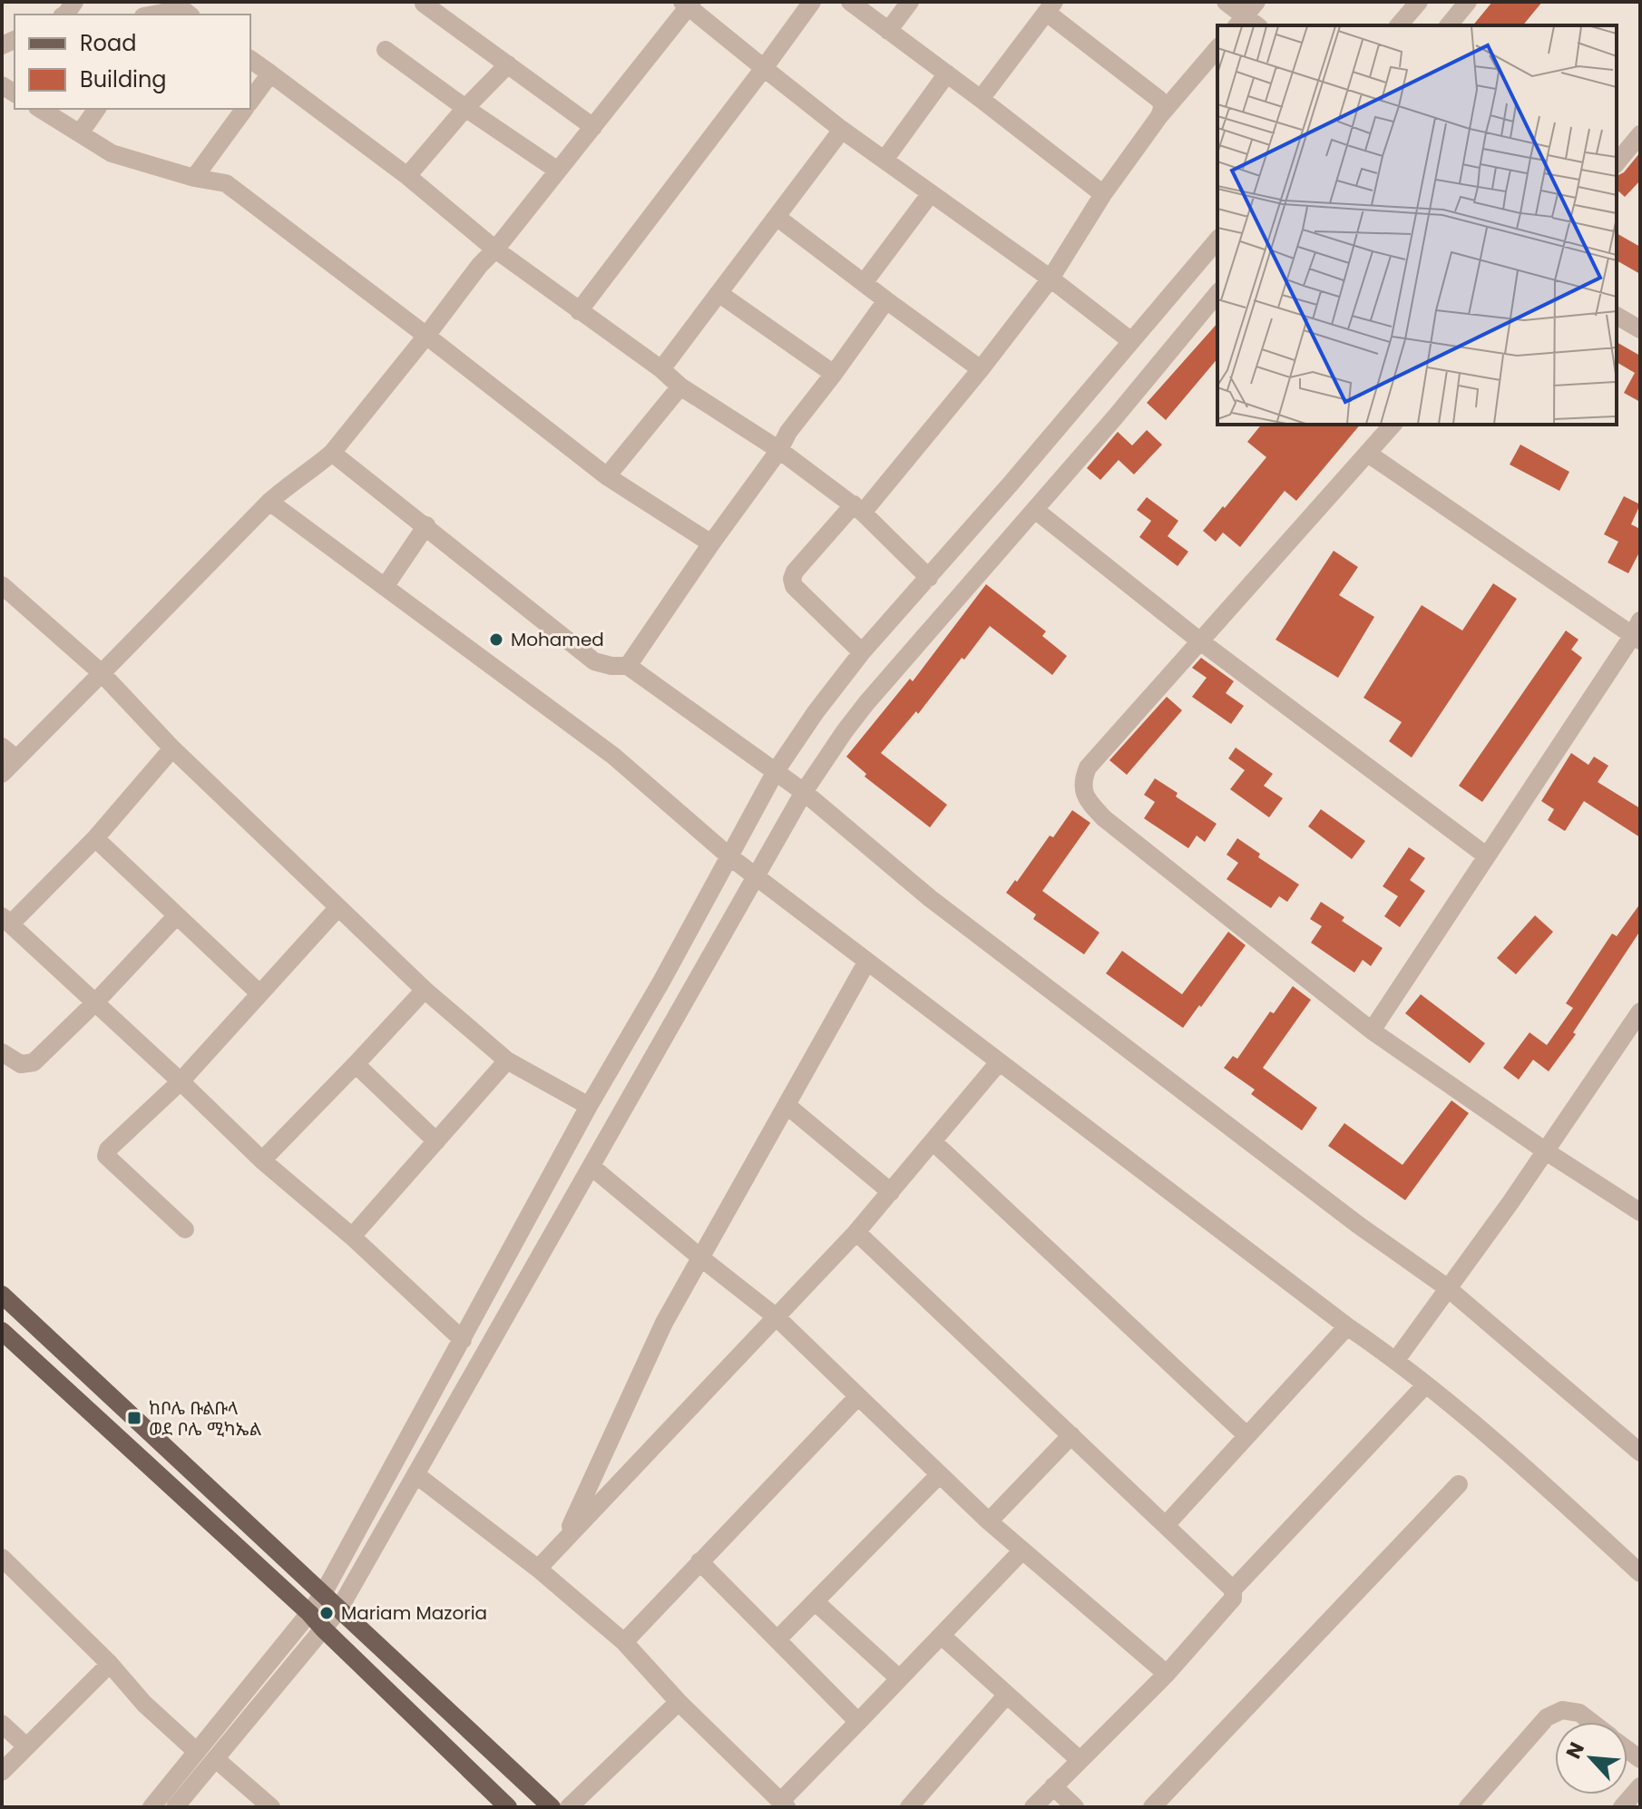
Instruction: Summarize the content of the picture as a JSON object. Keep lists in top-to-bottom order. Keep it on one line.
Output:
{"places":{"other":["Mohamed","Mariam Mazoria"],"transit":["ከቦሌ ቡልቡላ ወደ ቦሌ ሚካኤል"]},"legend":["Road","Building"],"north":"top left"}
